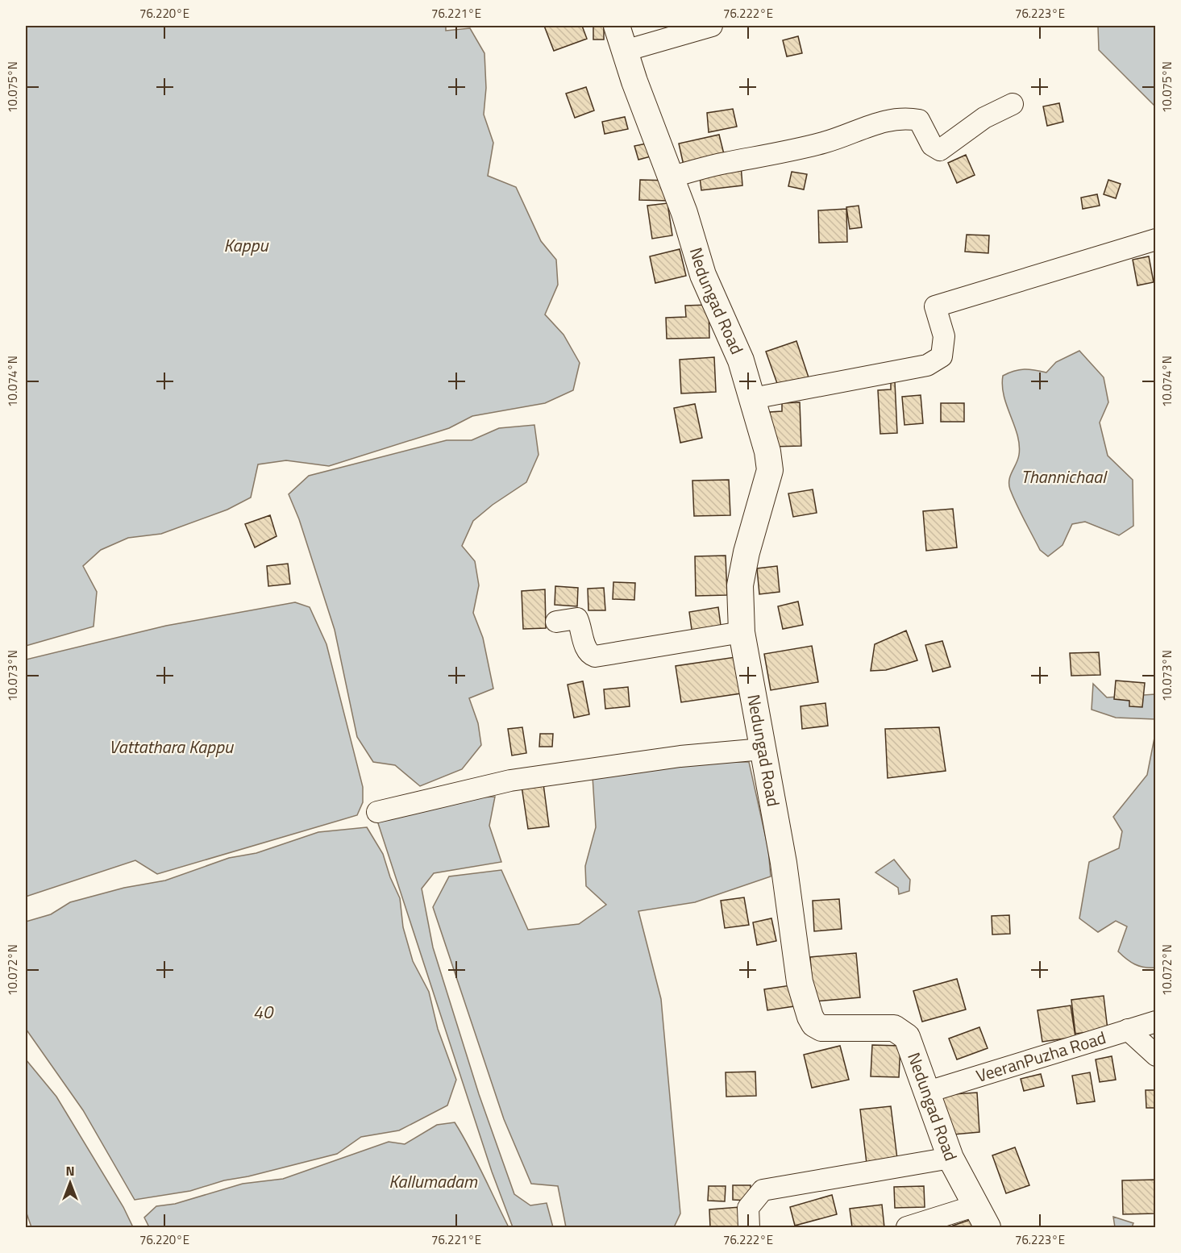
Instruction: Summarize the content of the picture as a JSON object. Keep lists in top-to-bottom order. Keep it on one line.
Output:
{"streets":{"main road":["Nedungad Road"],"street":["VeeranPuzha Road"]},"crossings":[["Nedungad Road","VeeranPuzha Road"]],"water":["Kappu","Thannichaal","Vattathara Kappu","40","Kallumadam"],"north":"top","coordinates":["76.220°E","76.221°E","76.222°E","76.223°E","10.075°N","10.074°N","10.073°N","10.072°N"]}
